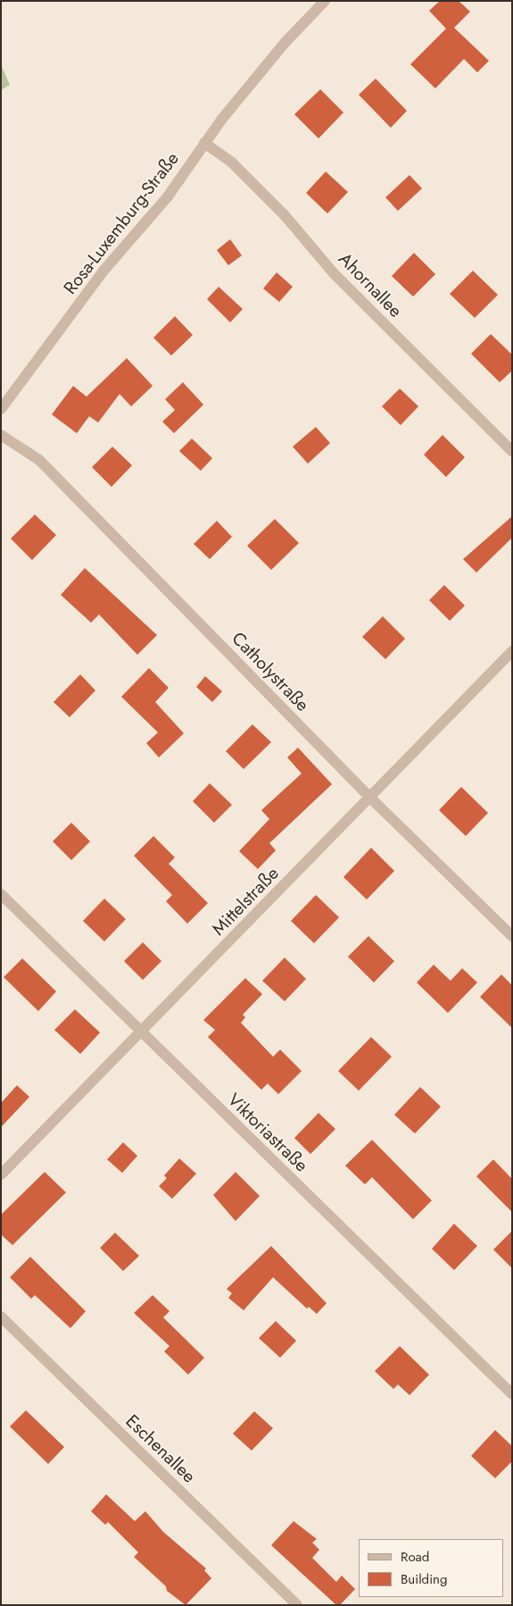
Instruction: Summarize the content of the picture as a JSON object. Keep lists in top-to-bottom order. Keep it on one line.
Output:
{"streets":{"street":["Rosa-Luxemburg-Straße","Ahornallee","Catholystraße","Mittelstraße","Viktoriastraße","Eschenallee"]},"crossings":[["Rosa-Luxemburg-Straße","Ahornallee"],["Catholystraße","Mittelstraße"],["Mittelstraße","Viktoriastraße"]],"legend":["Road","Building"]}
